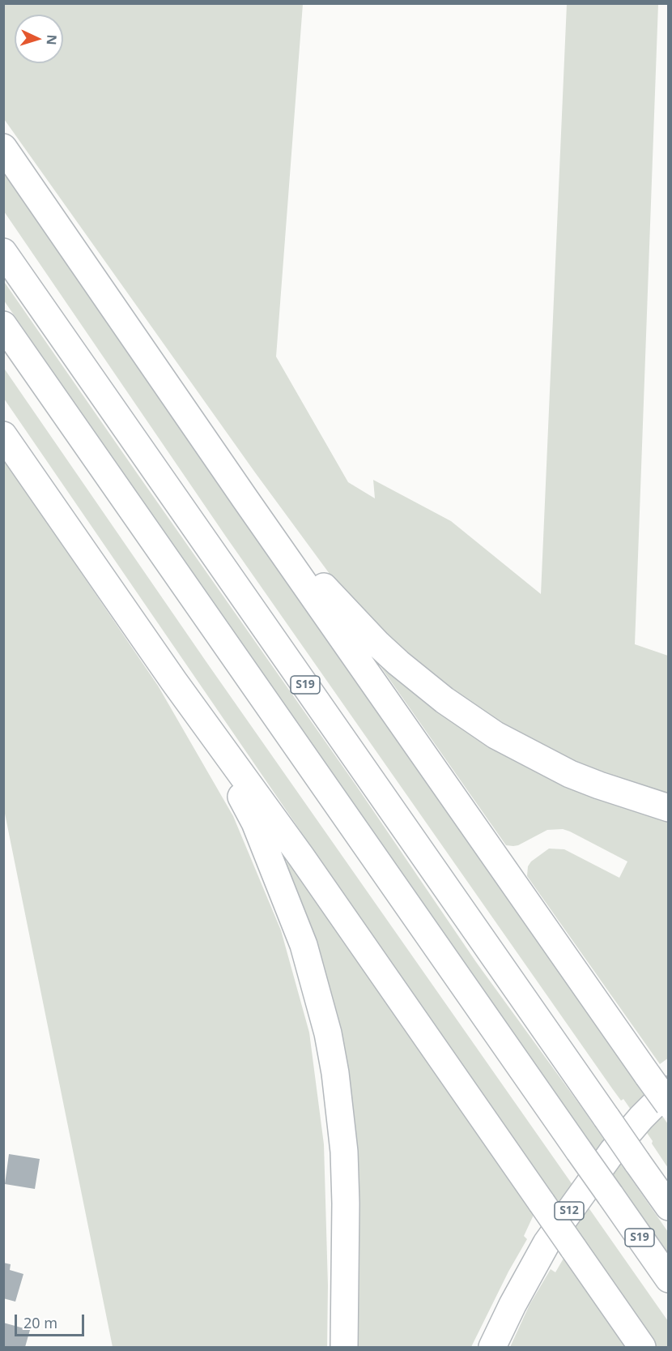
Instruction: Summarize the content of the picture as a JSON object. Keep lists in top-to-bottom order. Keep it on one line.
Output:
{"streets":{"highway":["S19","S12"]},"scale_bar":"20 m","north":"right"}
